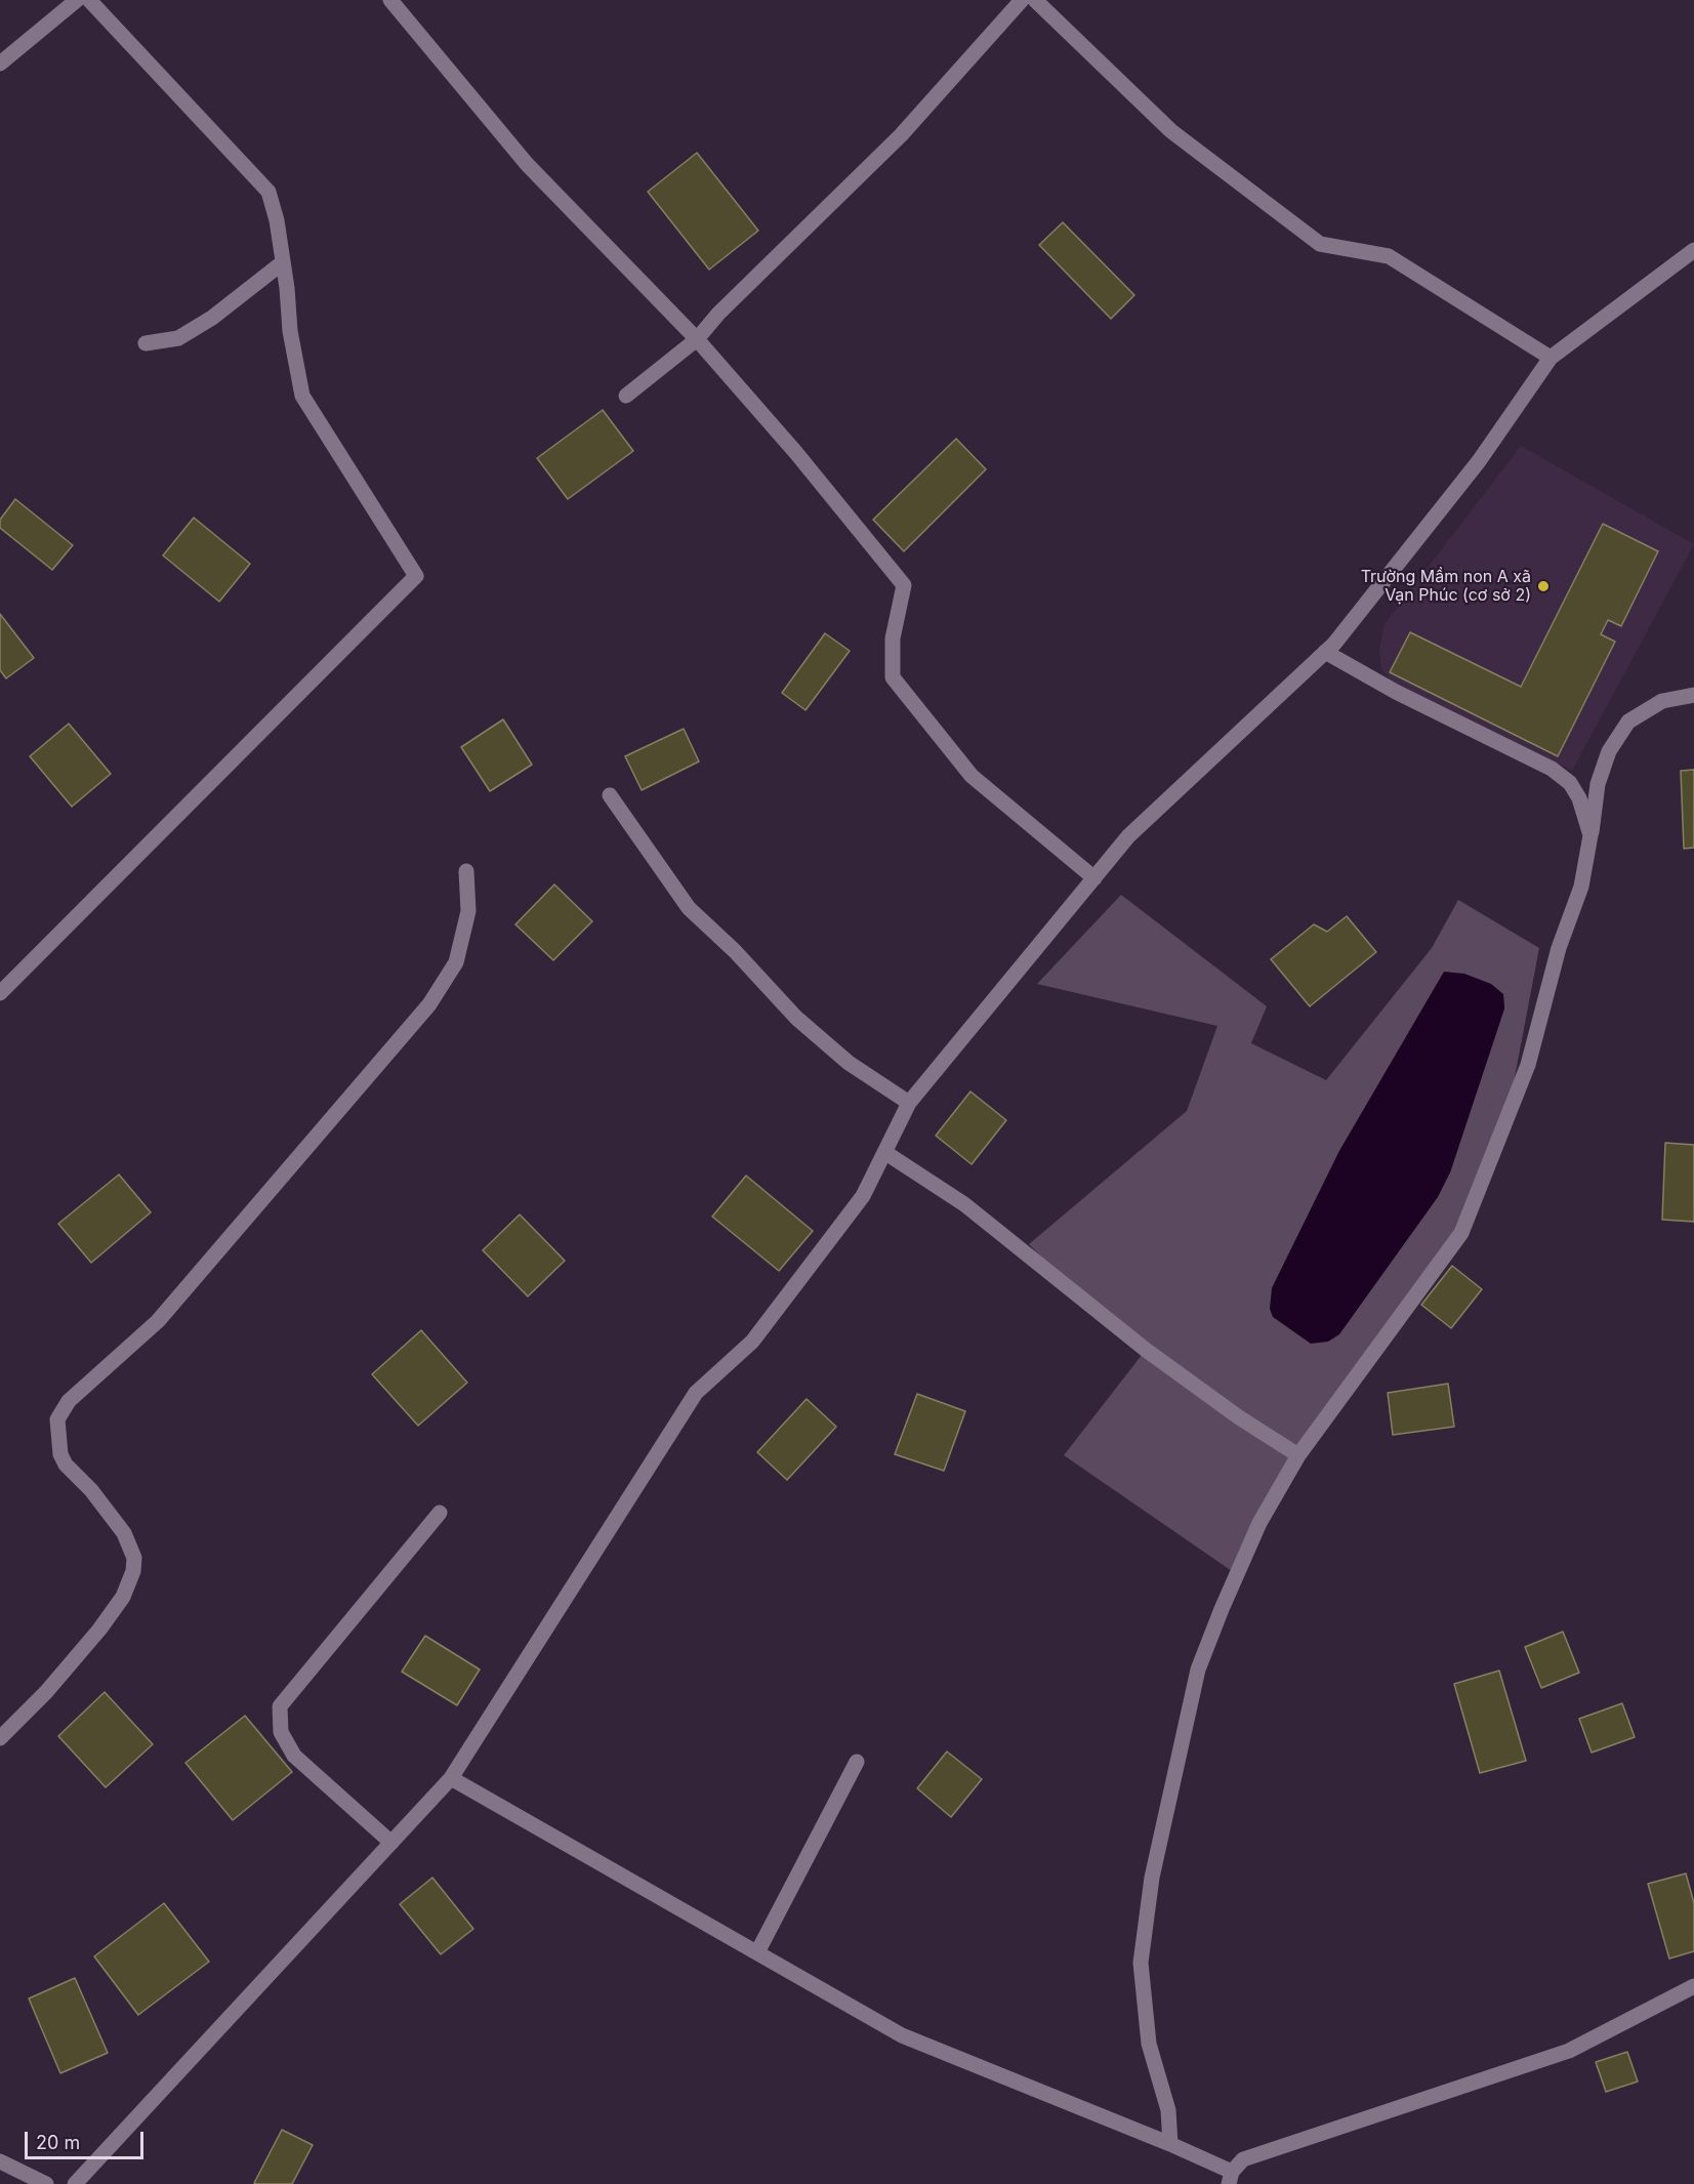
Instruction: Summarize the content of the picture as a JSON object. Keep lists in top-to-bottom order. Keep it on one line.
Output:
{"places":["Trường Mầm non A xã Vạn Phúc (cơ sở 2)"],"scale_bar":"20 m"}
